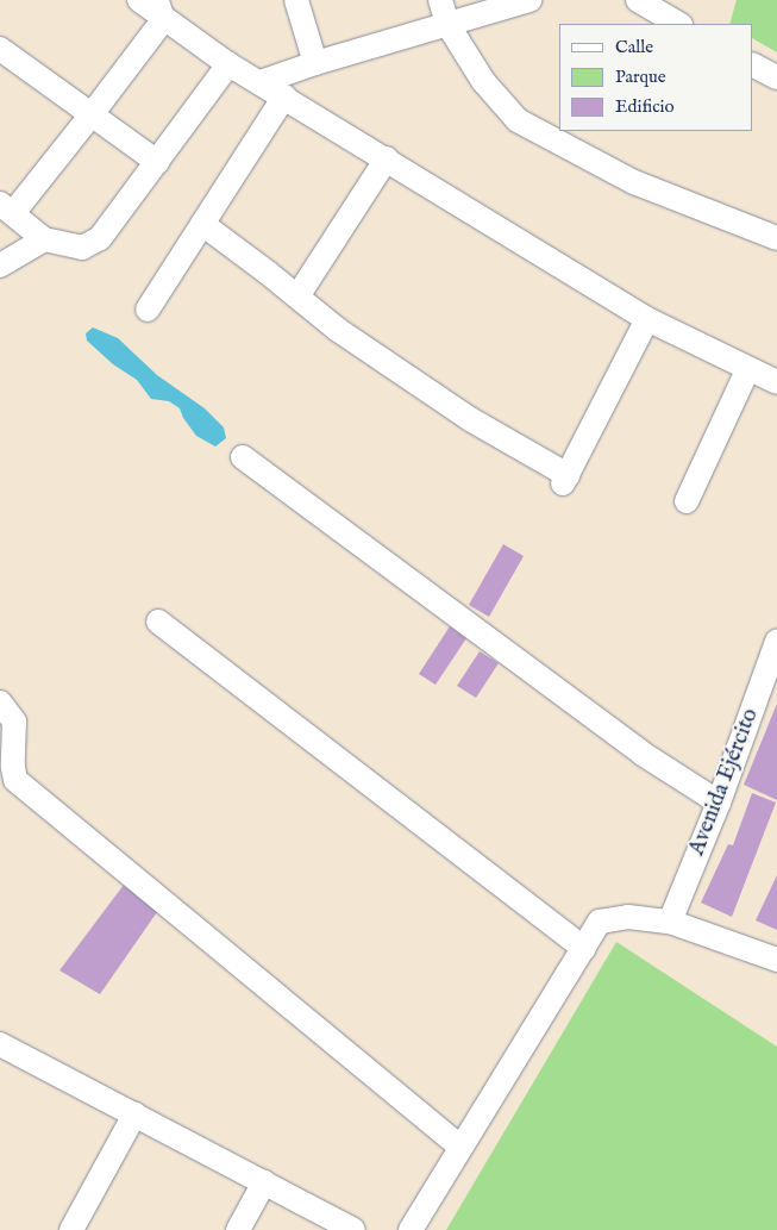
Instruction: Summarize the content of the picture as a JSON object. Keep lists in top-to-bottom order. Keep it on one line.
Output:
{"streets":{"street":["Avenida Ejército"]},"legend":["Calle","Parque","Edificio"]}
